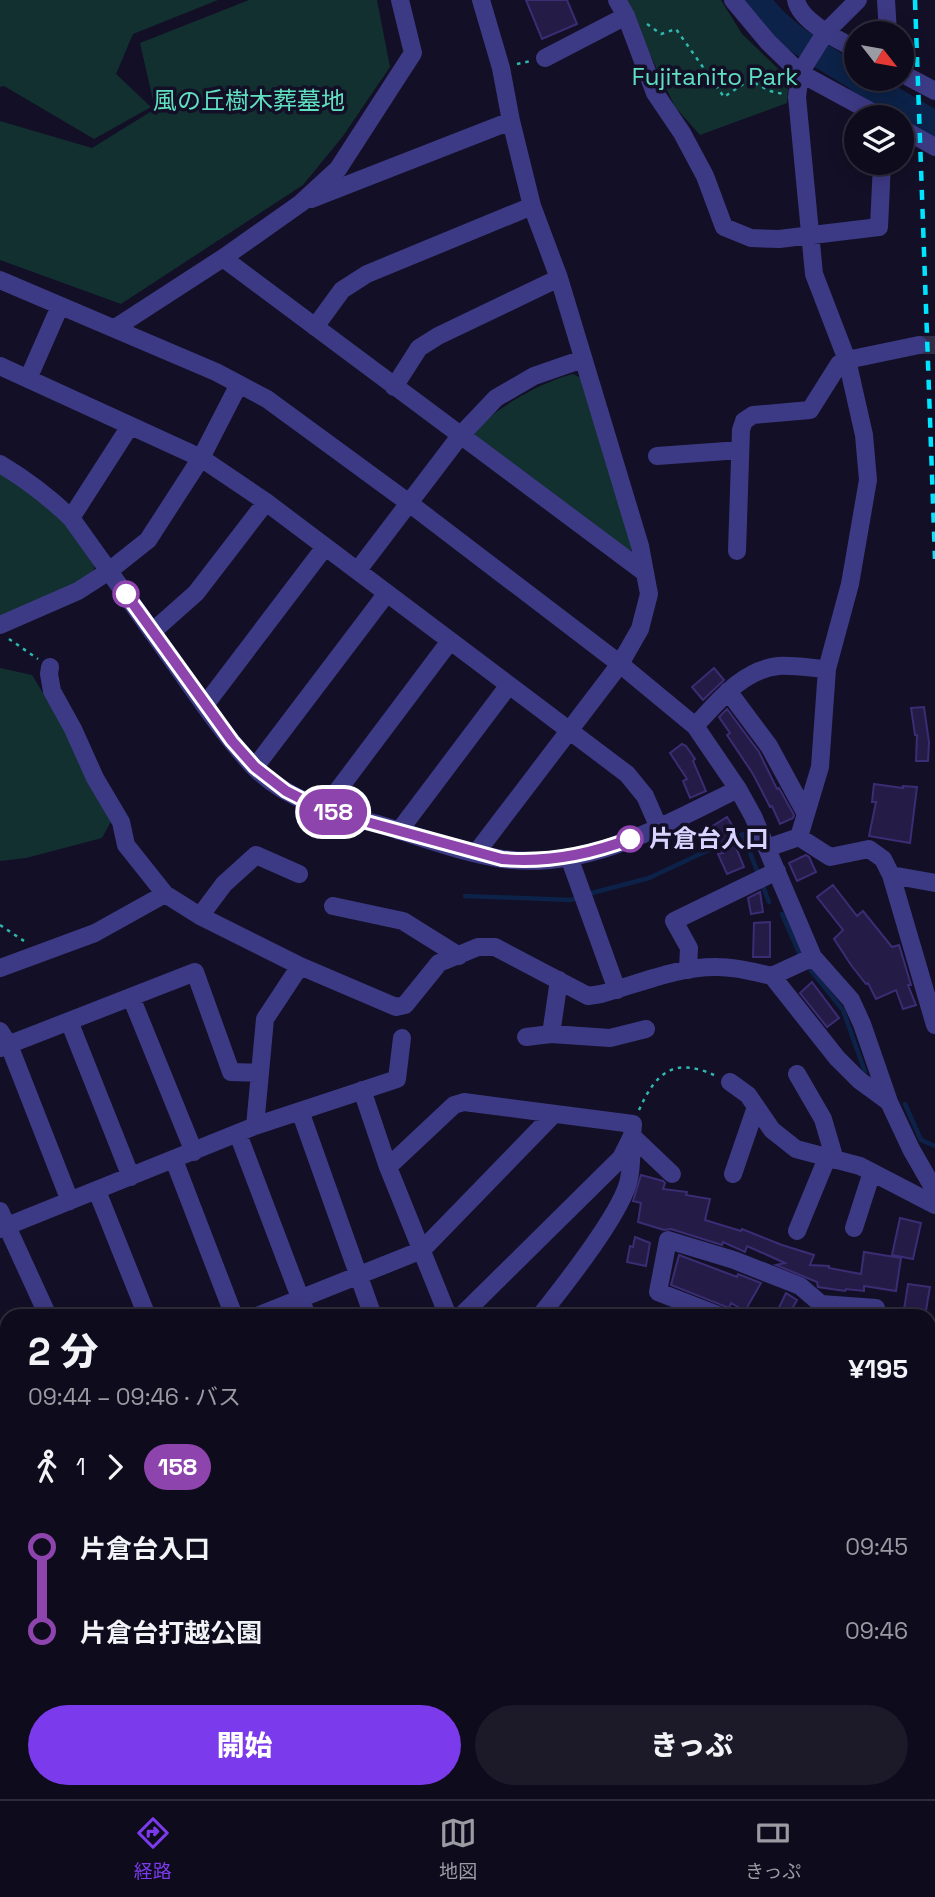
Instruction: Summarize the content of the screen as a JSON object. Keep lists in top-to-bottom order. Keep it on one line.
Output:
{"parks":["Fujitanito Park","風の丘樹木葬墓地"],"places":["片倉台入口"],"lines":["bus line 158"],"north":"bottom right","page":{"on_map":"158","heading":["2 分","09:44 – 09:46 · バス","¥195"],"legs":["1","158"],"list":[{"name":"片倉台入口","value":"09:45"},{"name":"片倉台打越公園","value":"09:46"}],"buttons":["開始","きっぷ"],"tabs":["経路","地図","きっぷ"]}}
